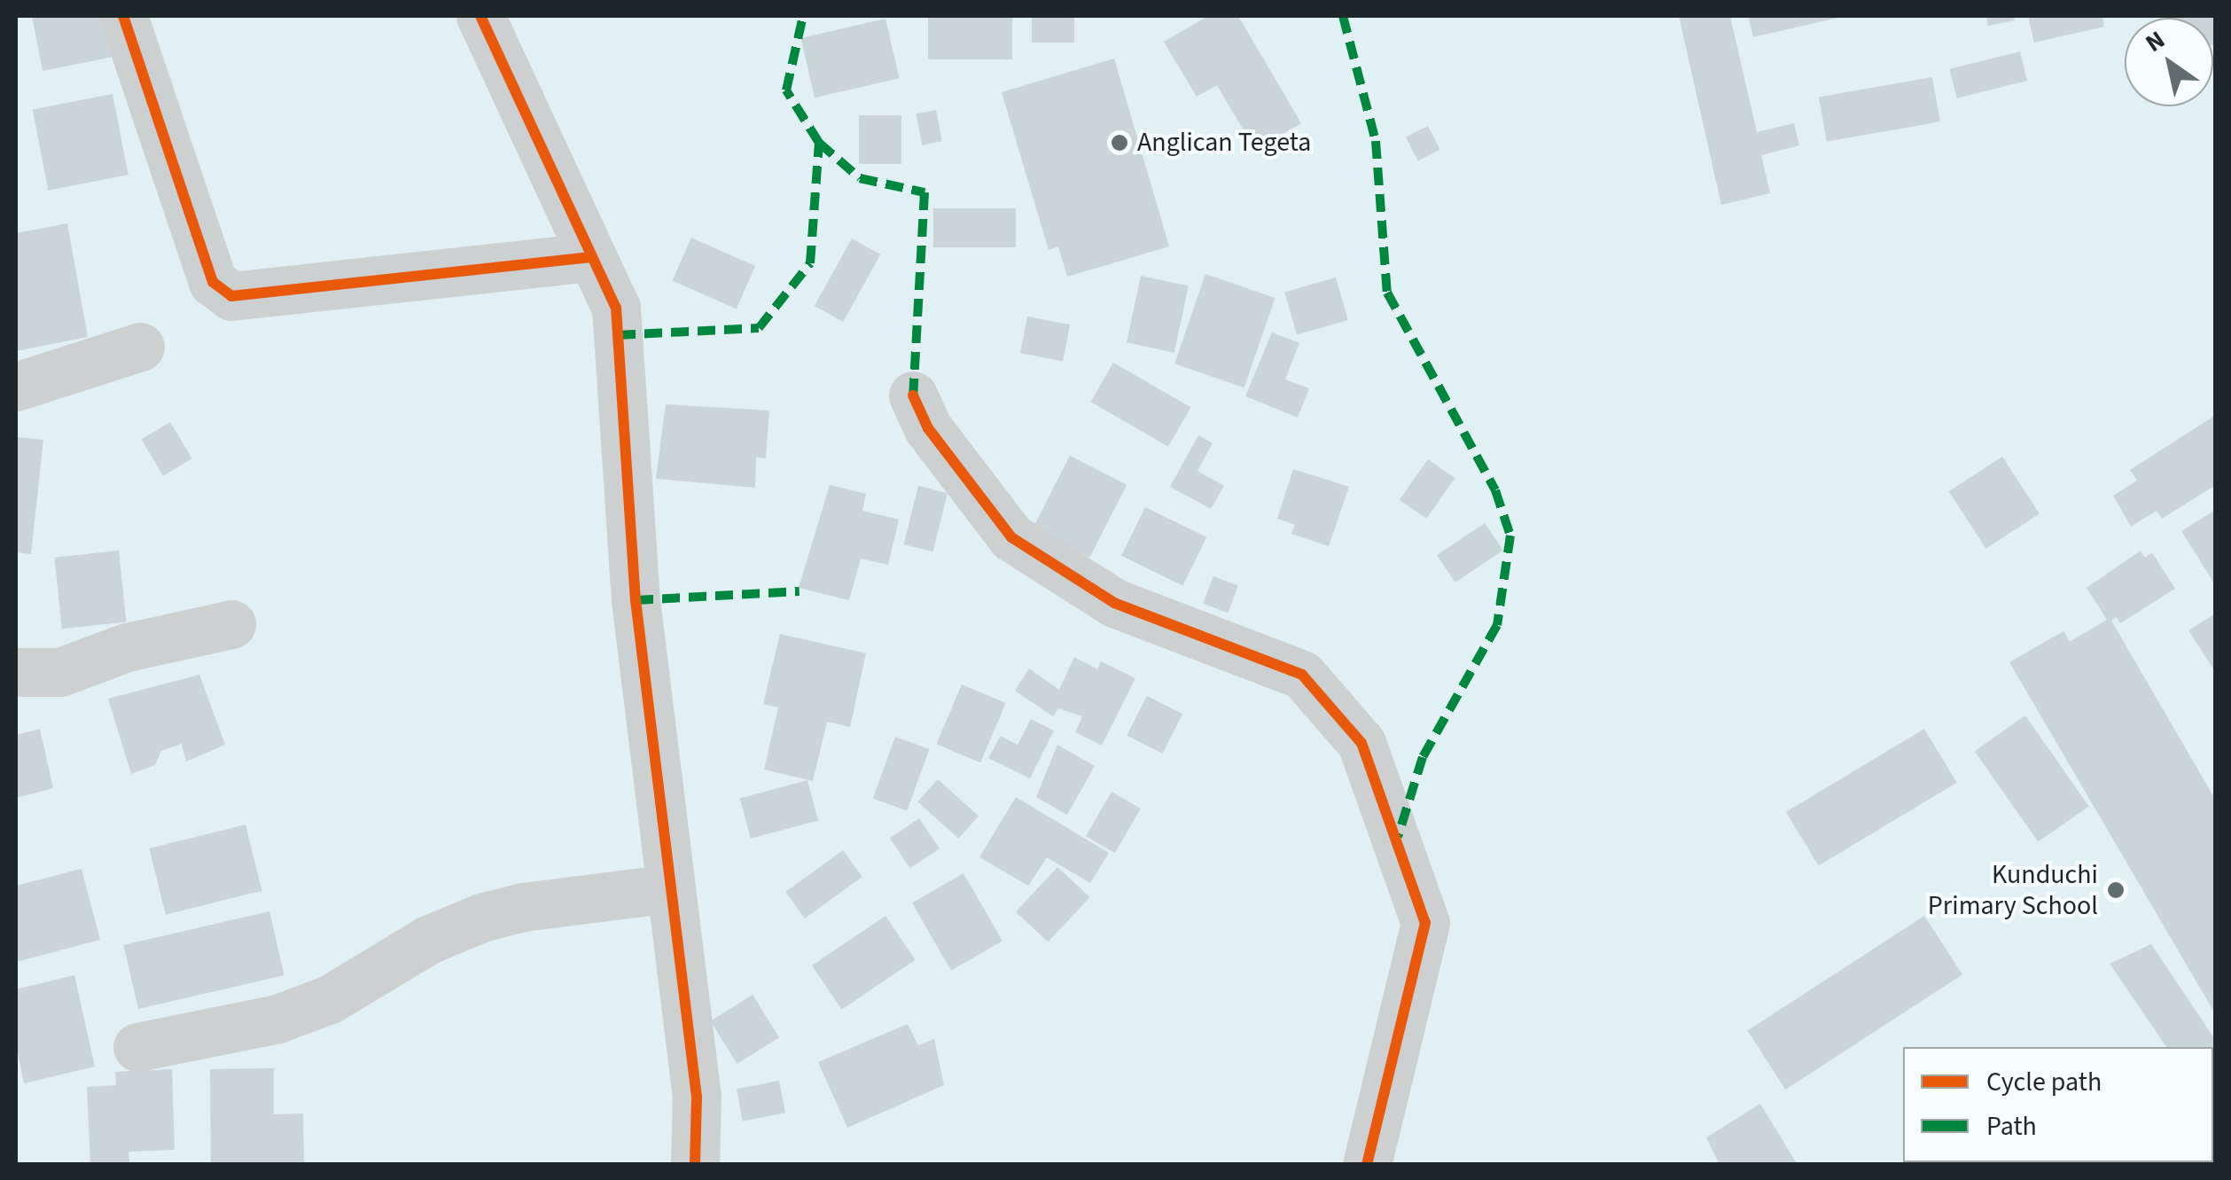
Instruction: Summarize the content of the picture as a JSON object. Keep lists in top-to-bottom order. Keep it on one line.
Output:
{"places":["Anglican Tegeta","Kunduchi Primary School"],"legend":["Cycle path","Path"],"north":"top left"}
